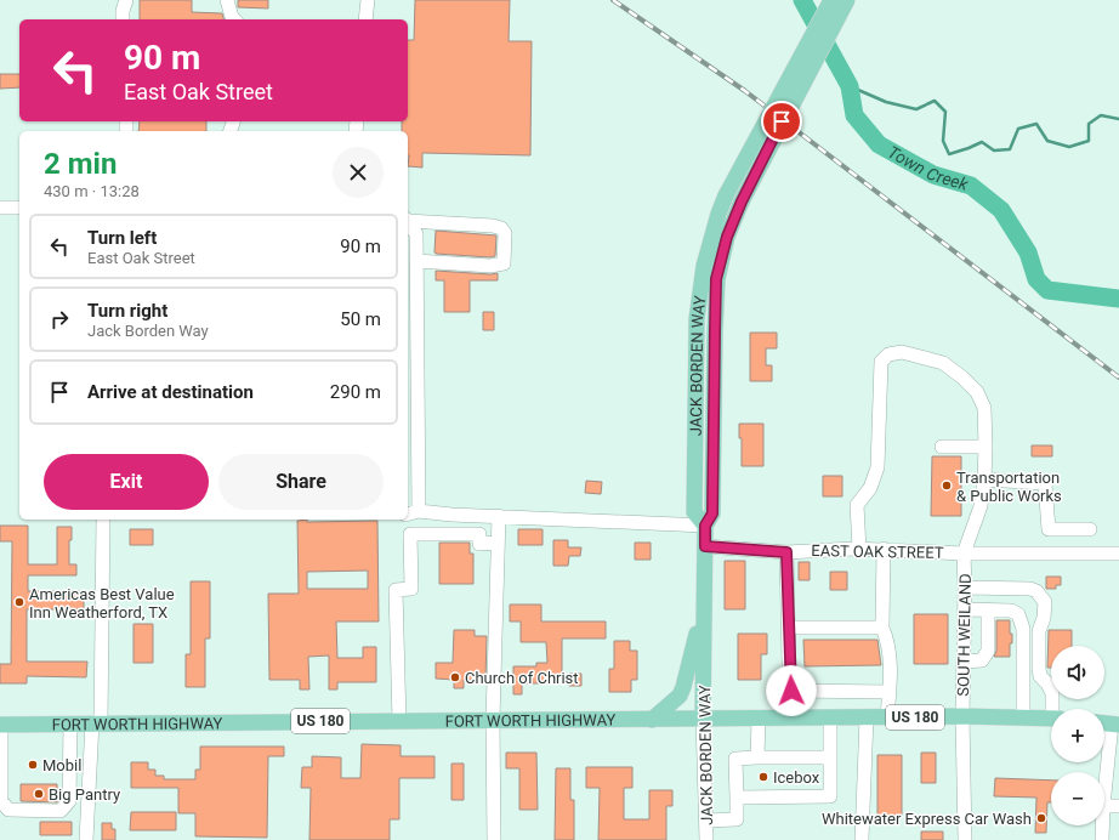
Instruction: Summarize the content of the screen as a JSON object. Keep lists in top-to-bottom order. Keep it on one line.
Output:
{"streets":{"main road":["JACK BORDEN WAY","US 180","FORT WORTH HIGHWAY"],"street":["EAST OAK STREET","SOUTH WEILAND"]},"crossings":[["JACK BORDEN WAY","EAST OAK STREET"],["JACK BORDEN WAY","FORT WORTH HIGHWAY"],["EAST OAK STREET","SOUTH WEILAND"],["SOUTH WEILAND","FORT WORTH HIGHWAY"]],"water":["Town Creek"],"places":["Transportation & Public Works","Americas Best Value Inn Weatherford, TX","Church of Christ","Mobil","Icebox","Big Pantry","Whitewater Express Car Wash"],"page":{"turn":["90 m","East Oak Street"],"heading":["2 min","430 m · 13:28"],"list":[{"name":"Turn left","note":"East Oak Street","value":"90 m"},{"name":"Turn right","note":"Jack Borden Way","value":"50 m"},{"name":"Arrive at destination","value":"290 m"}],"buttons":["Exit","Share"],"map_buttons":["+","−"]}}
